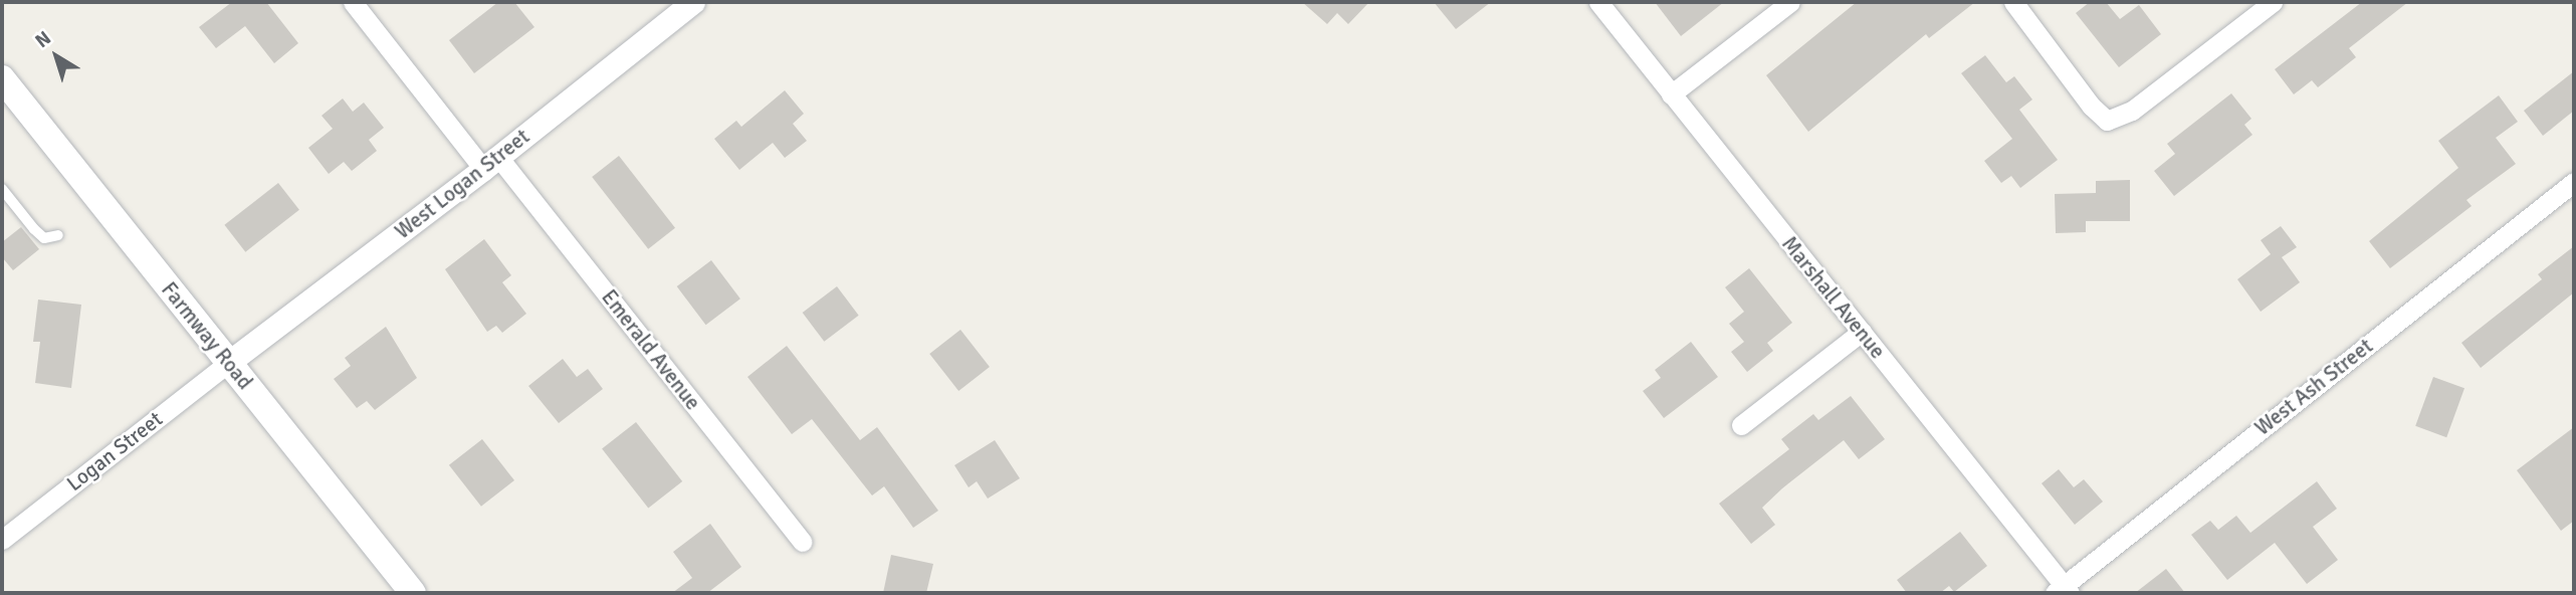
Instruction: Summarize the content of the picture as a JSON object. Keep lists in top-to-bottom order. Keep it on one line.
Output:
{"streets":{"main road":["Farmway Road"],"street":["West Logan Street","Marshall Avenue","Emerald Avenue","West Ash Street","Logan Street"]},"crossings":[["West Logan Street","Farmway Road"],["West Logan Street","Emerald Avenue"],["West Logan Street","Logan Street"],["Marshall Avenue","West Ash Street"],["Farmway Road","Logan Street"]],"north":"top left"}
